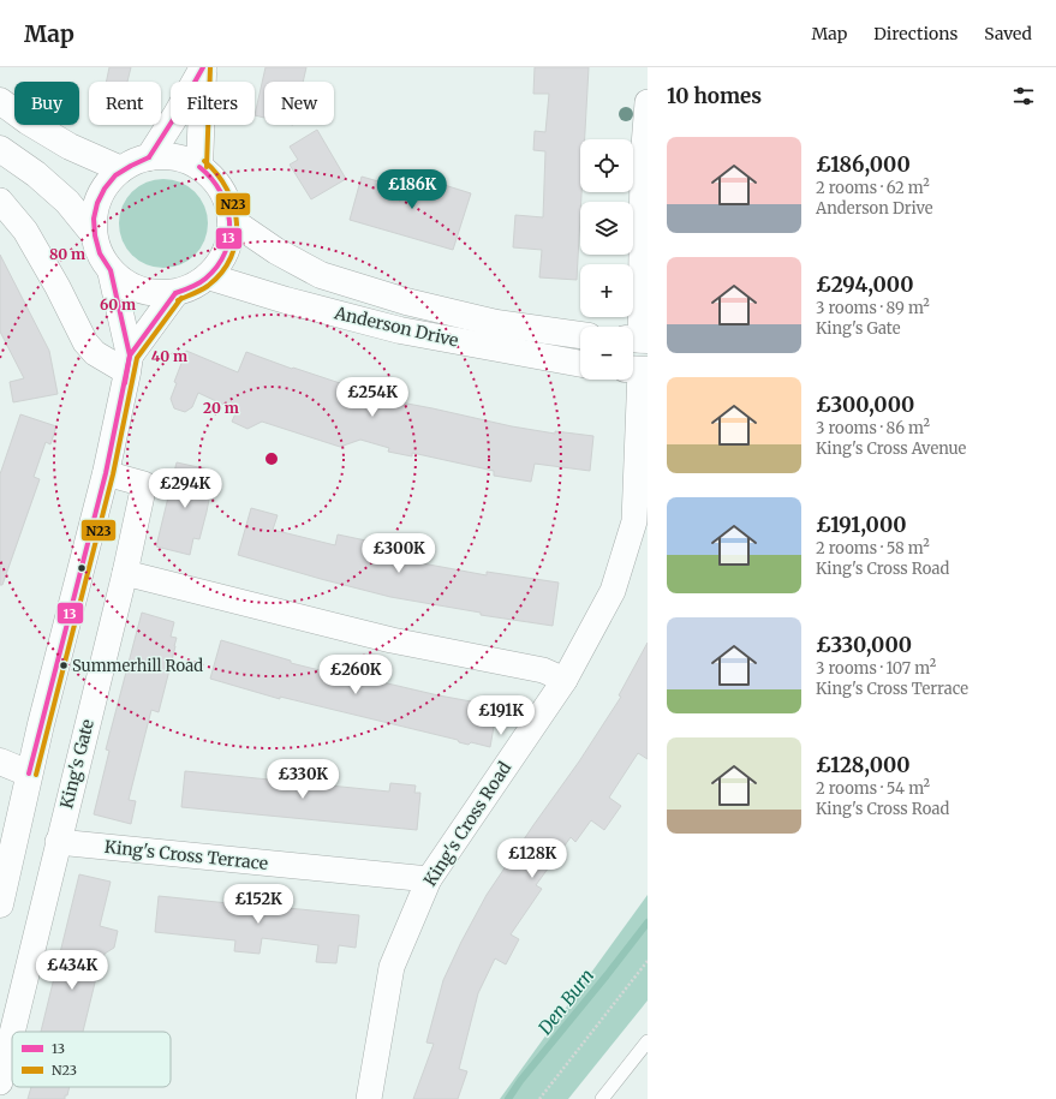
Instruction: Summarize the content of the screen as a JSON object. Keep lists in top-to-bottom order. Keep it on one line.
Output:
{"streets":{"main road":["Anderson Drive"],"street":["King's Gate","King's Cross Road","King's Cross Terrace"]},"crossings":[["King's Gate","King's Cross Terrace"],["King's Cross Road","King's Cross Terrace"]],"water":["Den Burn"],"places":["Summerhill Road"],"lines":["transit line 13","transit line N23"],"legend":["13","N23"],"page":{"header":"Map","nav":["Map","Directions","Saved"],"heading":"10 homes","chip":["Buy","Rent","Filters","New"],"list":[{"name":"£186,000","note":"2 rooms · 62 m² · Anderson Drive"},{"name":"£294,000","note":"3 rooms · 89 m² · King's Gate"},{"name":"£300,000","note":"3 rooms · 86 m² · King's Cross Avenue"},{"name":"£191,000","note":"2 rooms · 58 m² · King's Cross Road"},{"name":"£330,000","note":"3 rooms · 107 m² · King's Cross Terrace"},{"name":"£128,000","note":"2 rooms · 54 m² · King's Cross Road"}],"map_buttons":["+","−"],"price":["£186K","£254K","£294K","£300K","£260K","£191K","£330K","£128K","£152K","£434K"]},"rings":["80 m","60 m","40 m","20 m"]}
